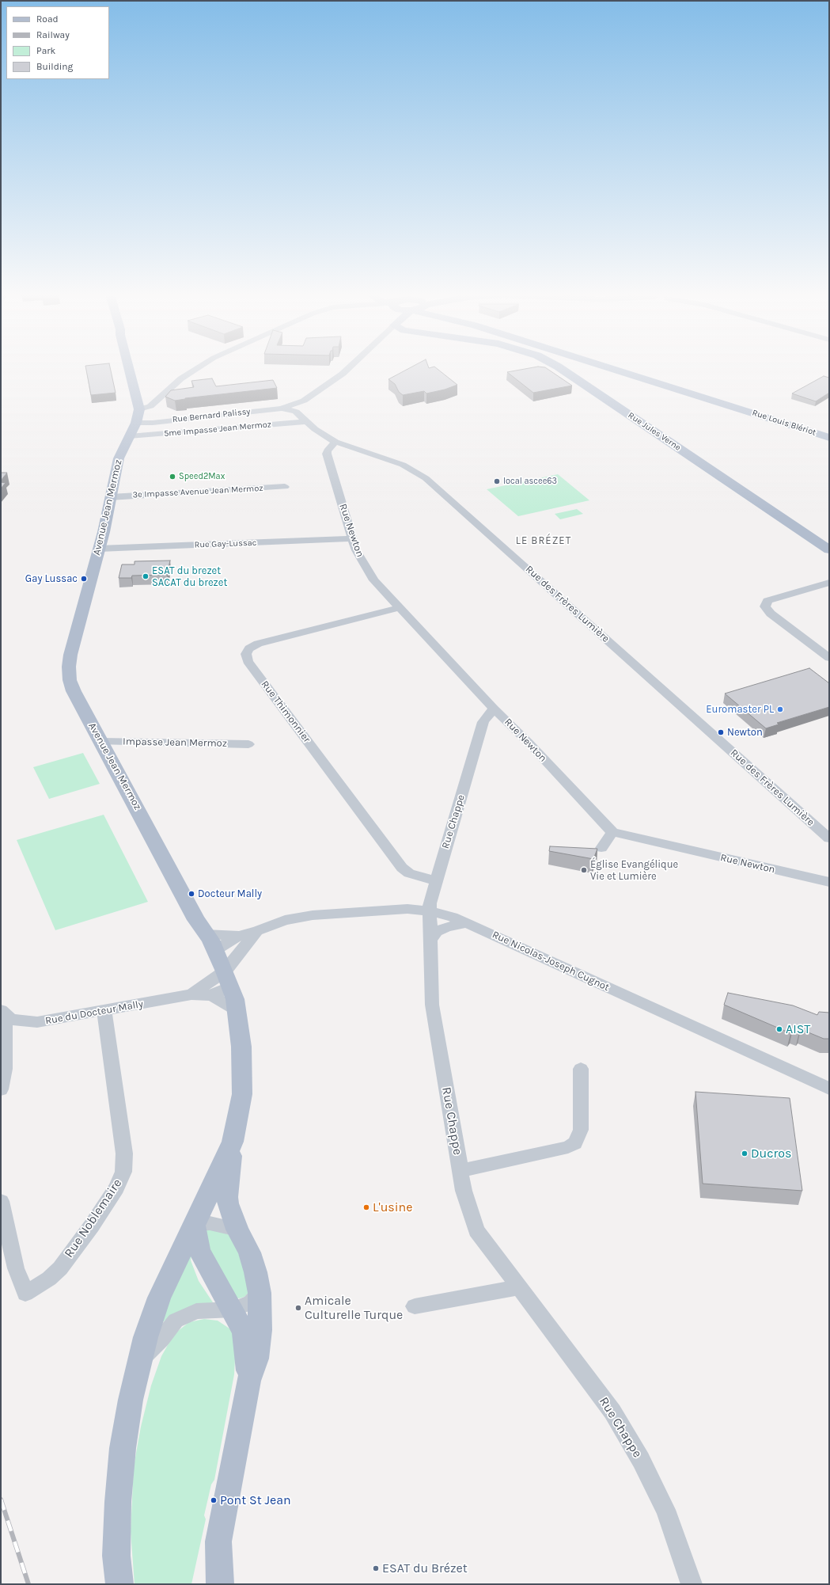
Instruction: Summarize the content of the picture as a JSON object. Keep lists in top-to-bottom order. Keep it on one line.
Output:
{"streets":{"main road":["Rue Louis Blériot","Rue Jules Verne","Avenue Jean Mermoz"],"street":["Rue Bernard Palissy","5me Impasse Jean Mermoz","3e Impasse Avenue Jean Mermoz","Rue Newton","Rue Gay-Lussac","Rue des Frères Lumière","Rue Thimonnier","Impasse Jean Mermoz","Rue Chappe","Rue Nicolas-Joseph Cugnot","Rue du Docteur Mally","Rue Noblemaire"]},"crossings":[["Rue Bernard Palissy","Avenue Jean Mermoz"],["Rue Bernard Palissy","Rue des Frères Lumière"],["5me Impasse Jean Mermoz","Avenue Jean Mermoz"],["5me Impasse Jean Mermoz","Rue des Frères Lumière"],["3e Impasse Avenue Jean Mermoz","Avenue Jean Mermoz"],["Avenue Jean Mermoz","Rue Gay-Lussac"],["Avenue Jean Mermoz","Impasse Jean Mermoz"],["Avenue Jean Mermoz","Rue Nicolas-Joseph Cugnot"],["Avenue Jean Mermoz","Rue du Docteur Mally"],["Rue Newton","Rue Gay-Lussac"],["Rue Newton","Rue des Frères Lumière"],["Rue Newton","Rue Thimonnier"],["Rue Newton","Rue Chappe"],["Rue Thimonnier","Rue Chappe"],["Rue Chappe","Rue Nicolas-Joseph Cugnot"],["Rue Nicolas-Joseph Cugnot","Rue du Docteur Mally"],["Rue du Docteur Mally","Rue Noblemaire"]],"districts":["LE BRÉZET"],"places":["Speed2Max","local ascee63","ESAT du brezet SACAT du brezet","Gay Lussac","Euromaster PL","Newton","Église Evangélique Vie et Lumière","Docteur Mally","AIST","Ducros","L'usine","Amicale Culturelle Turque","Pont St Jean","ESAT du Brézet"],"legend":["Road","Railway","Park","Building"]}
